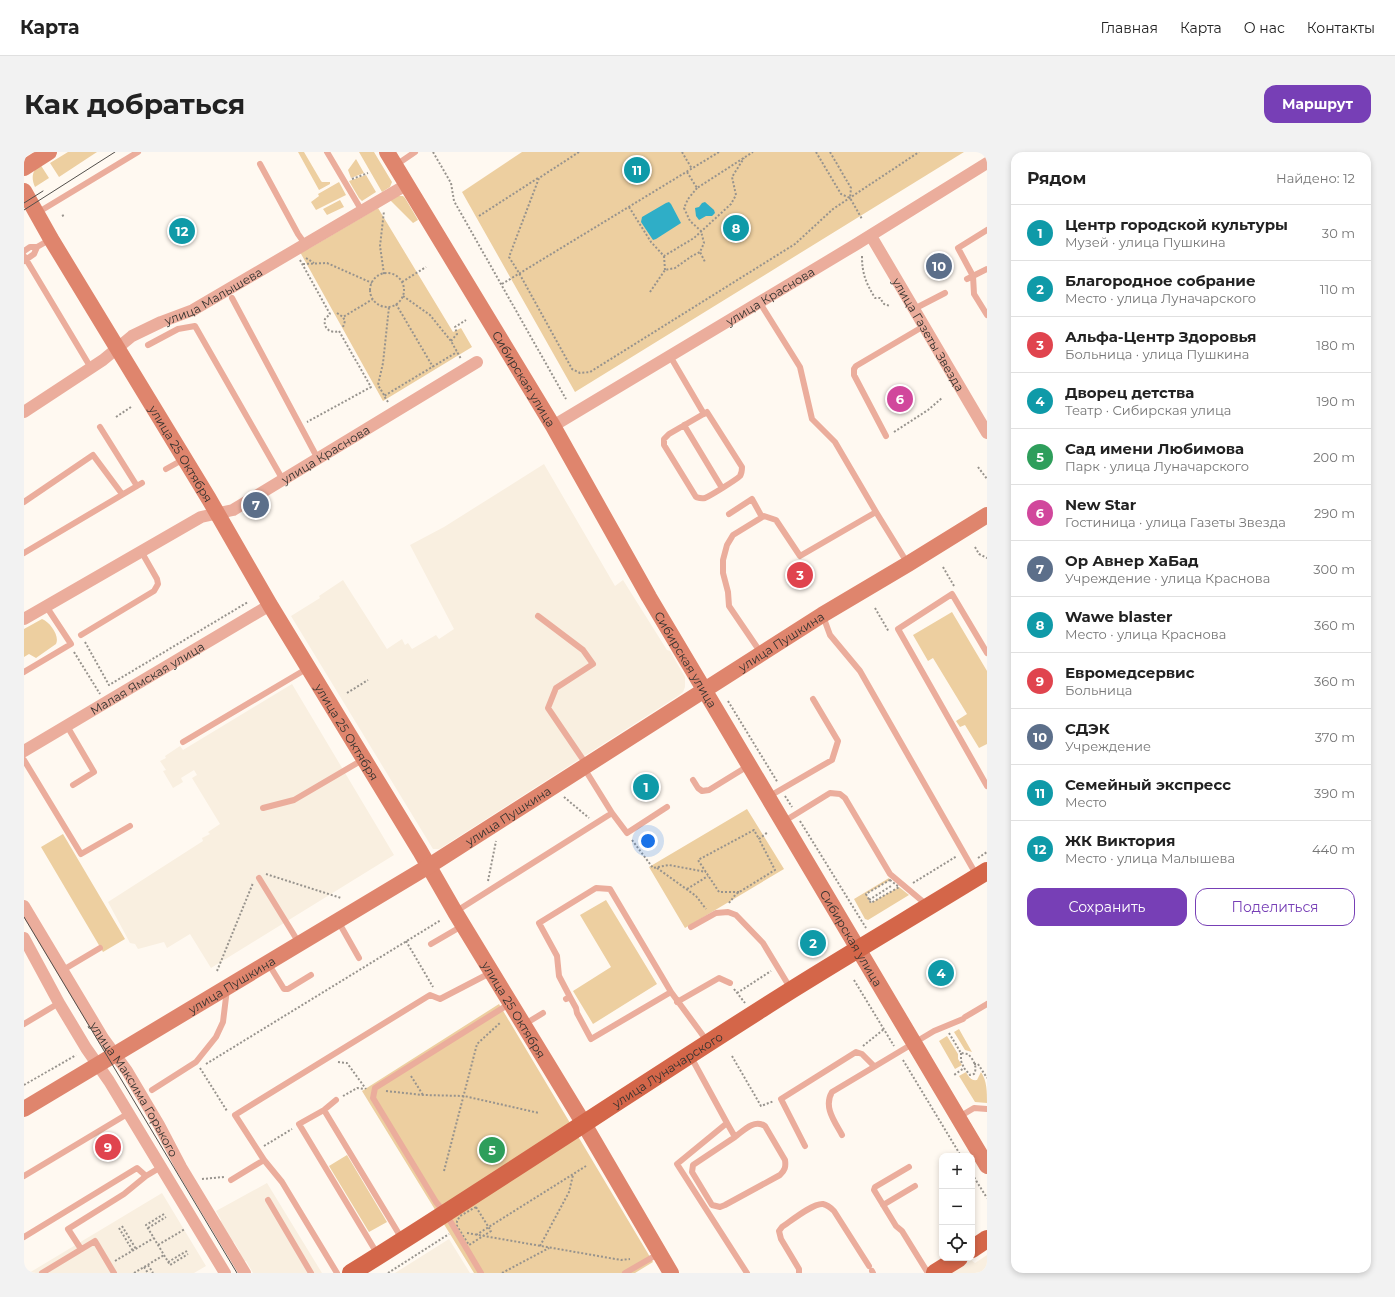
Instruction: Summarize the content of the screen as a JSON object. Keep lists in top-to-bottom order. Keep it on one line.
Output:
{"streets":{"main road":["Сибирская улица","улица 25 Октября","улица Пушкина","улица Луначарского"],"street":["улица Малышева","улица Краснова","улица Газеты Звезда","Малая Ямская улица","улица Максима Горького"]},"crossings":[["улица Малышева","Сибирская улица"],["улица Малышева","улица 25 Октября"],["улица Краснова","улица Газеты Звезда"],["улица Краснова","Сибирская улица"],["улица Краснова","улица 25 Октября"],["Сибирская улица","улица Пушкина"],["Сибирская улица","улица Луначарского"],["улица 25 Октября","улица Пушкина"],["улица 25 Октября","Малая Ямская улица"],["улица 25 Октября","улица Луначарского"],["улица Пушкина","улица Максима Горького"]],"page":{"header":"Карта","nav":["Главная","Карта","О нас","Контакты"],"buttons":["Маршрут",["Сохранить","Поделиться"]],"title":"Как добраться","heading":["Рядом","Найдено: 12"],"pins":["11","8","12","10","6","7","3","1","2","4","9","5"],"list":[{"mark":"1","name":"Центр городской культуры","note":"Музей · улица Пушкина","value":"30 m"},{"mark":"2","name":"Благородное собрание","note":"Место · улица Луначарского","value":"110 m"},{"mark":"3","name":"Альфа-Центр Здоровья","note":"Больница · улица Пушкина","value":"180 m"},{"mark":"4","name":"Дворец детства","note":"Театр · Сибирская улица","value":"190 m"},{"mark":"5","name":"Сад имени Любимова","note":"Парк · улица Луначарского","value":"200 m"},{"mark":"6","name":"New Star","note":"Гостиница · улица Газеты Звезда","value":"290 m"},{"mark":"7","name":"Ор Авнер ХаБад","note":"Учреждение · улица Краснова","value":"300 m"},{"mark":"8","name":"Wawe blaster","note":"Место · улица Краснова","value":"360 m"},{"mark":"9","name":"Евромедсервис","note":"Больница","value":"360 m"},{"mark":"10","name":"СДЭК","note":"Учреждение","value":"370 m"},{"mark":"11","name":"Семейный экспресс","note":"Место","value":"390 m"},{"mark":"12","name":"ЖК Виктория","note":"Место · улица Малышева","value":"440 m"}],"map_buttons":["+","−"]}}
